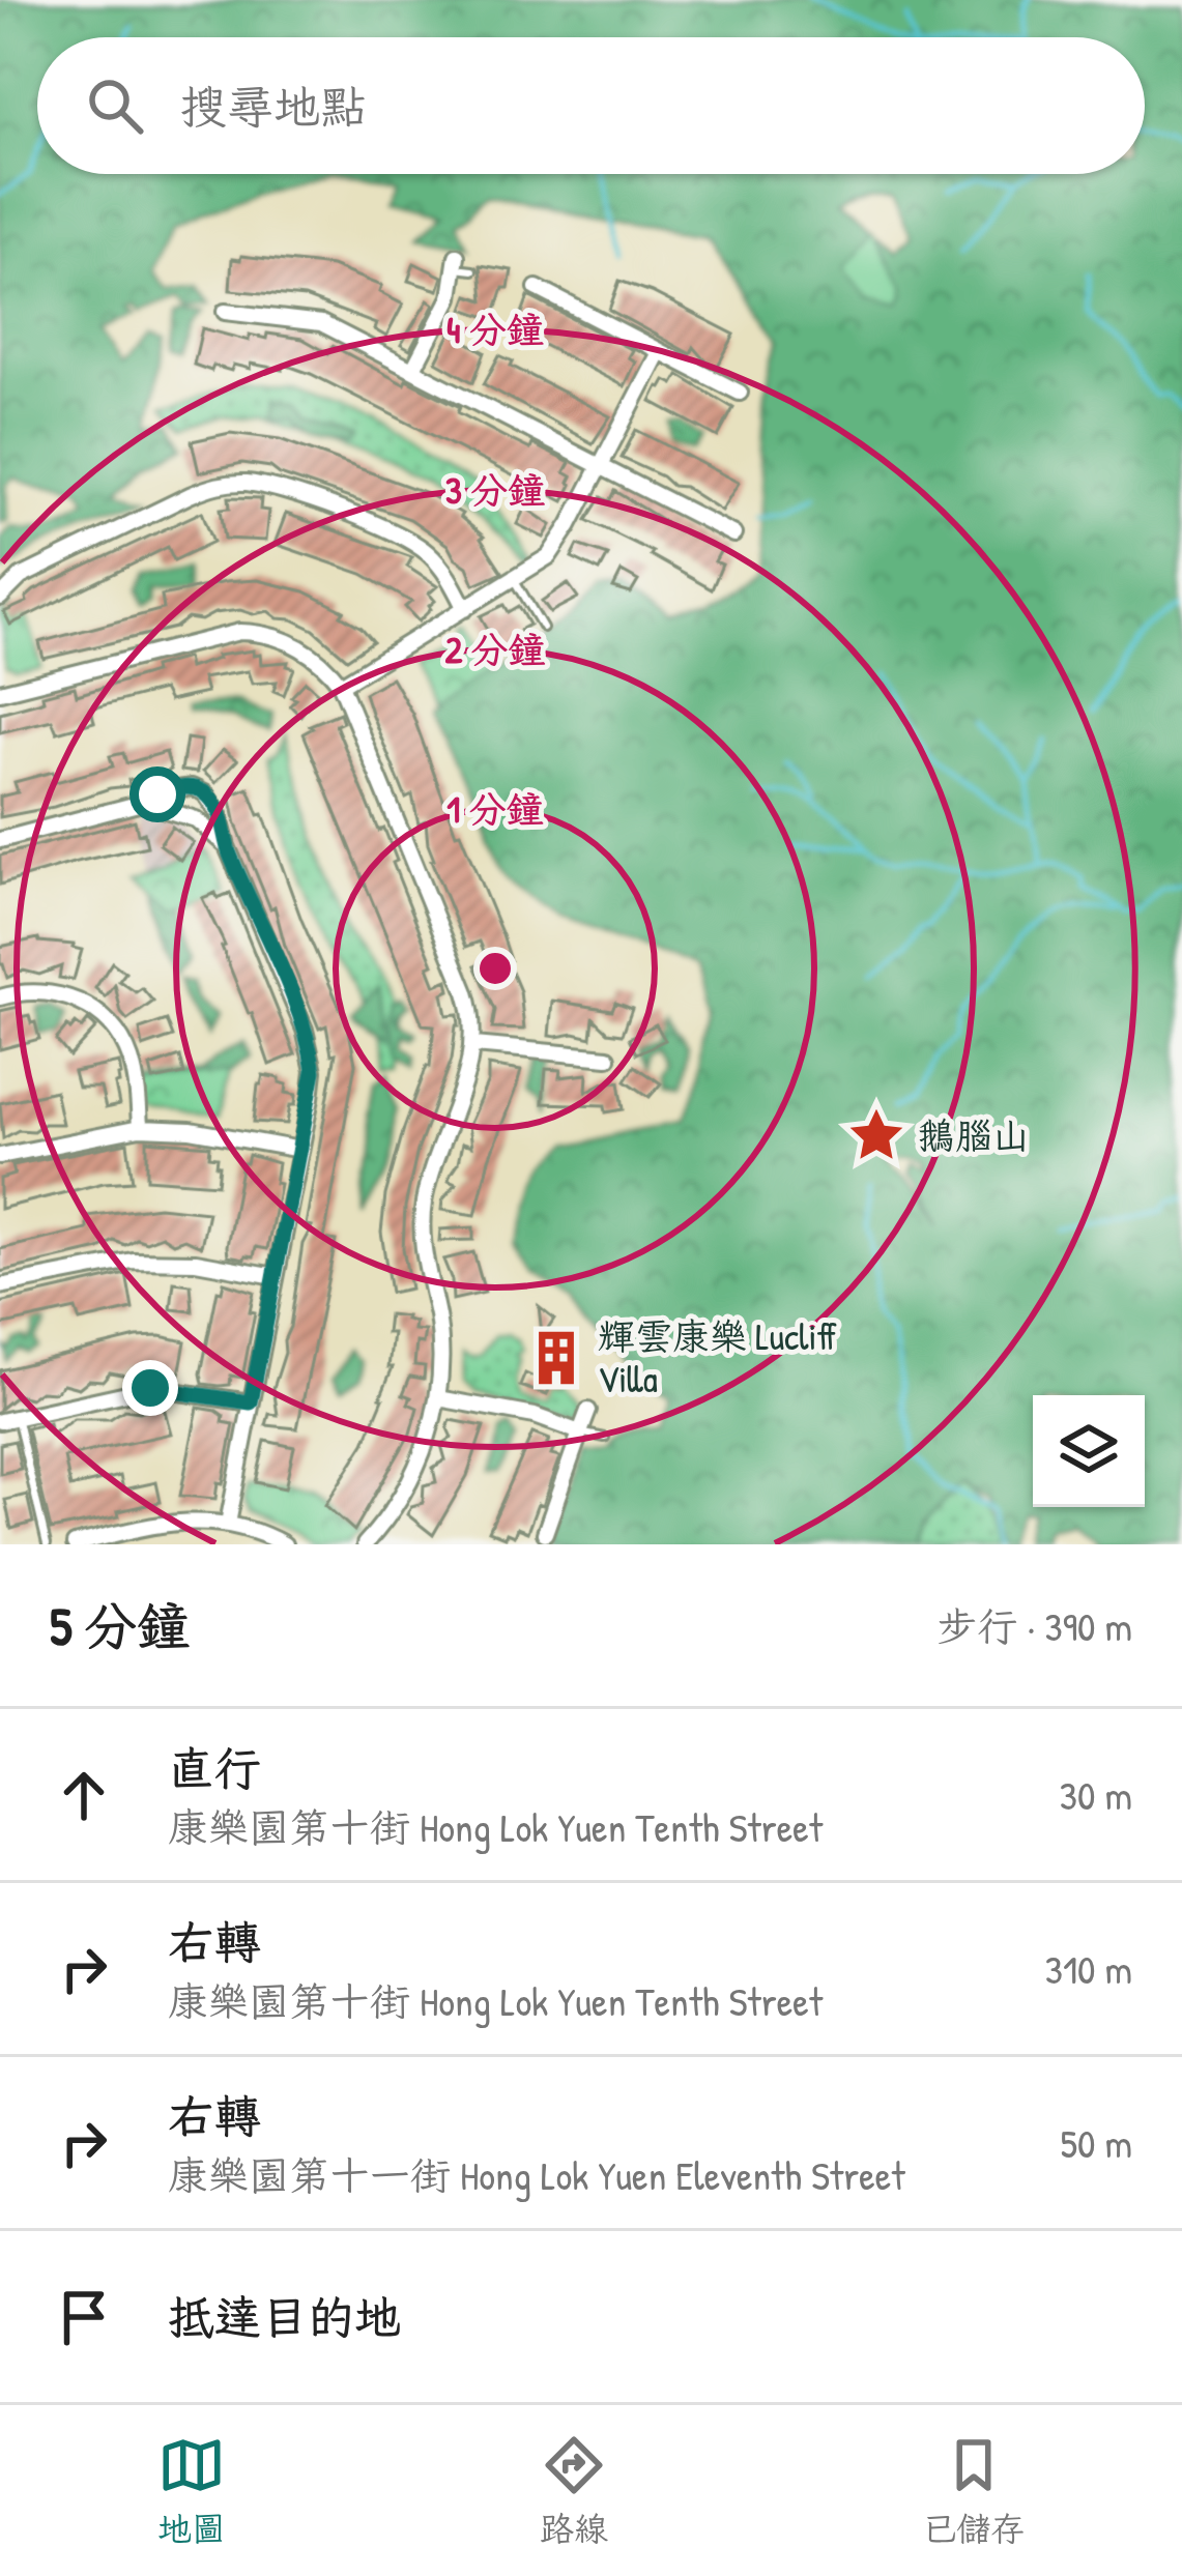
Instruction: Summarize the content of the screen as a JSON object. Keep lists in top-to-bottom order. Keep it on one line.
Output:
{"places":{"place":["鵝腦山"],"building":["輝雲康樂 Lucliff Villa"]},"page":{"search":"搜尋地點","heading":["5 分鐘","步行 · 390 m"],"list":[["直行","康樂園第十街 Hong Lok Yuen Tenth Street","30 m"],["右轉","康樂園第十街 Hong Lok Yuen Tenth Street","310 m"],["右轉","康樂園第十一街 Hong Lok Yuen Eleventh Street","50 m"],"抵達目的地"],"nav":["地圖","路線","已儲存"]},"rings":["4 分鐘","3 分鐘","2 分鐘","1 分鐘"]}
